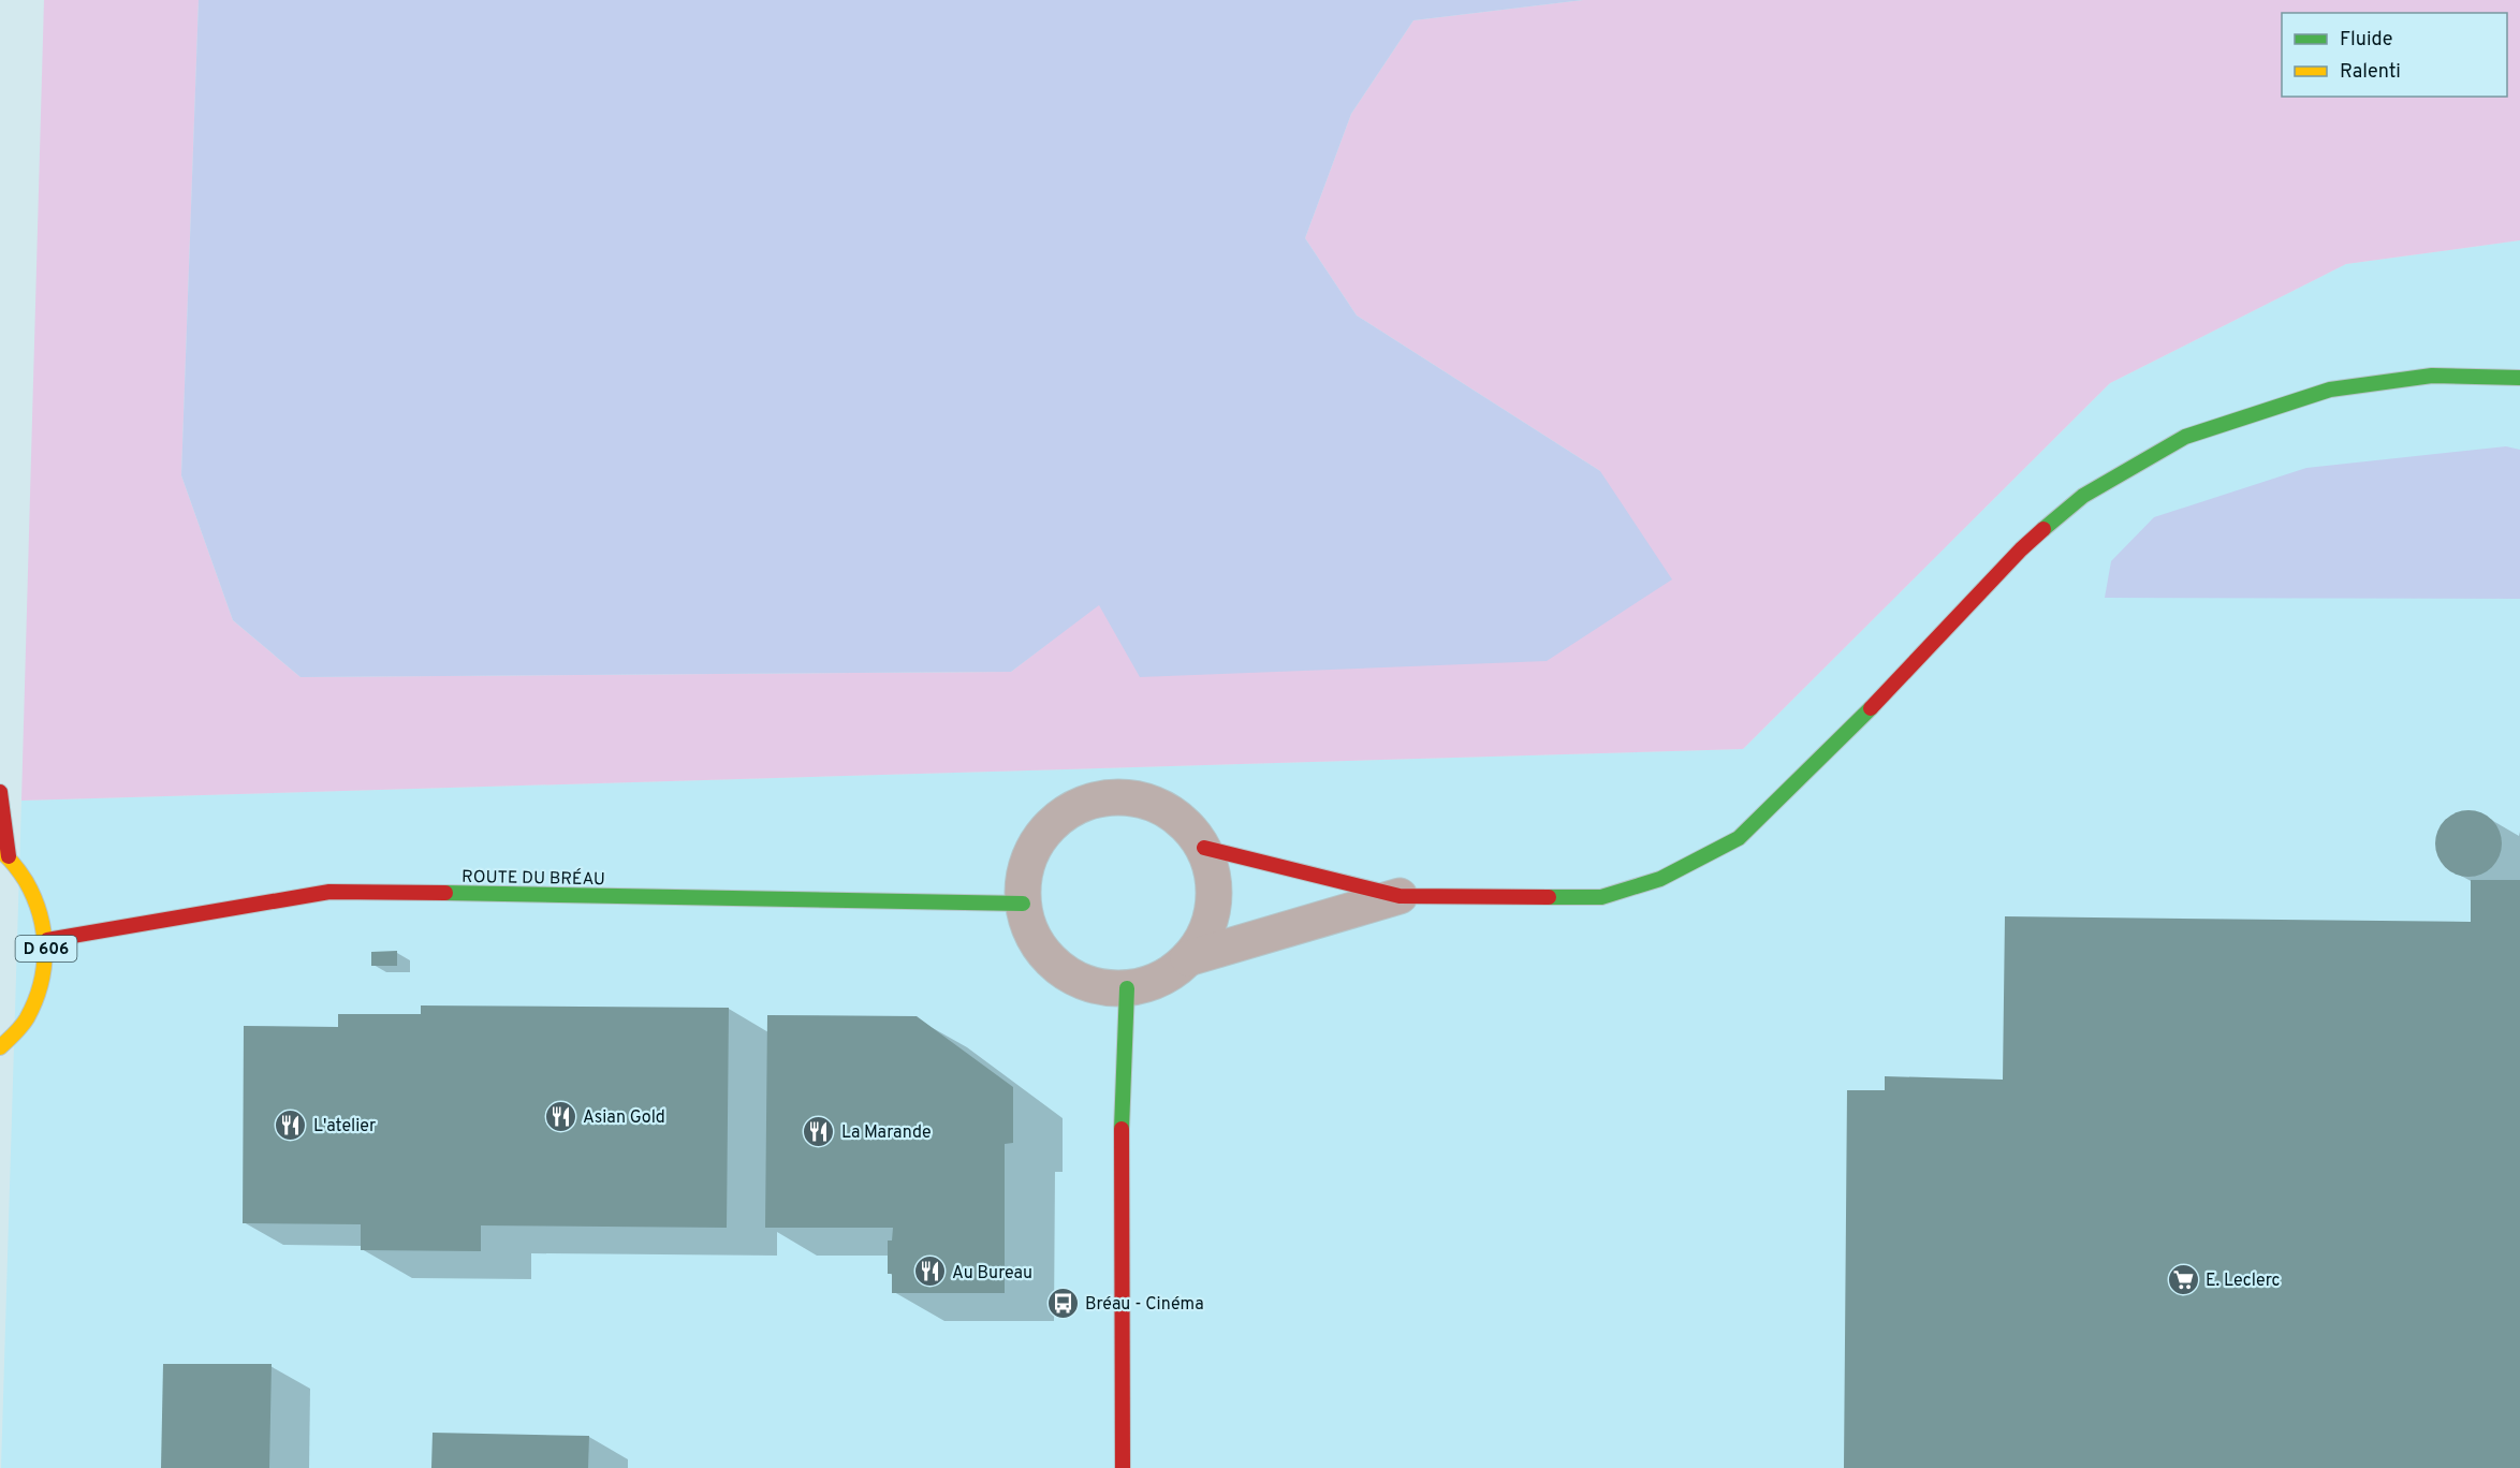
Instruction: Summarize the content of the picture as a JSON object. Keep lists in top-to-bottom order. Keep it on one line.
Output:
{"streets":{"street":["ROUTE DU BRÉAU","D 606"]},"crossings":[["ROUTE DU BRÉAU","D 606"]],"places":{"restaurant":["Asian Gold","L'atelier","La Marande","Au Bureau"],"supermarket":["E. Leclerc"],"bus stop":["Bréau - Cinéma"]},"legend":["Fluide","Ralenti"]}
